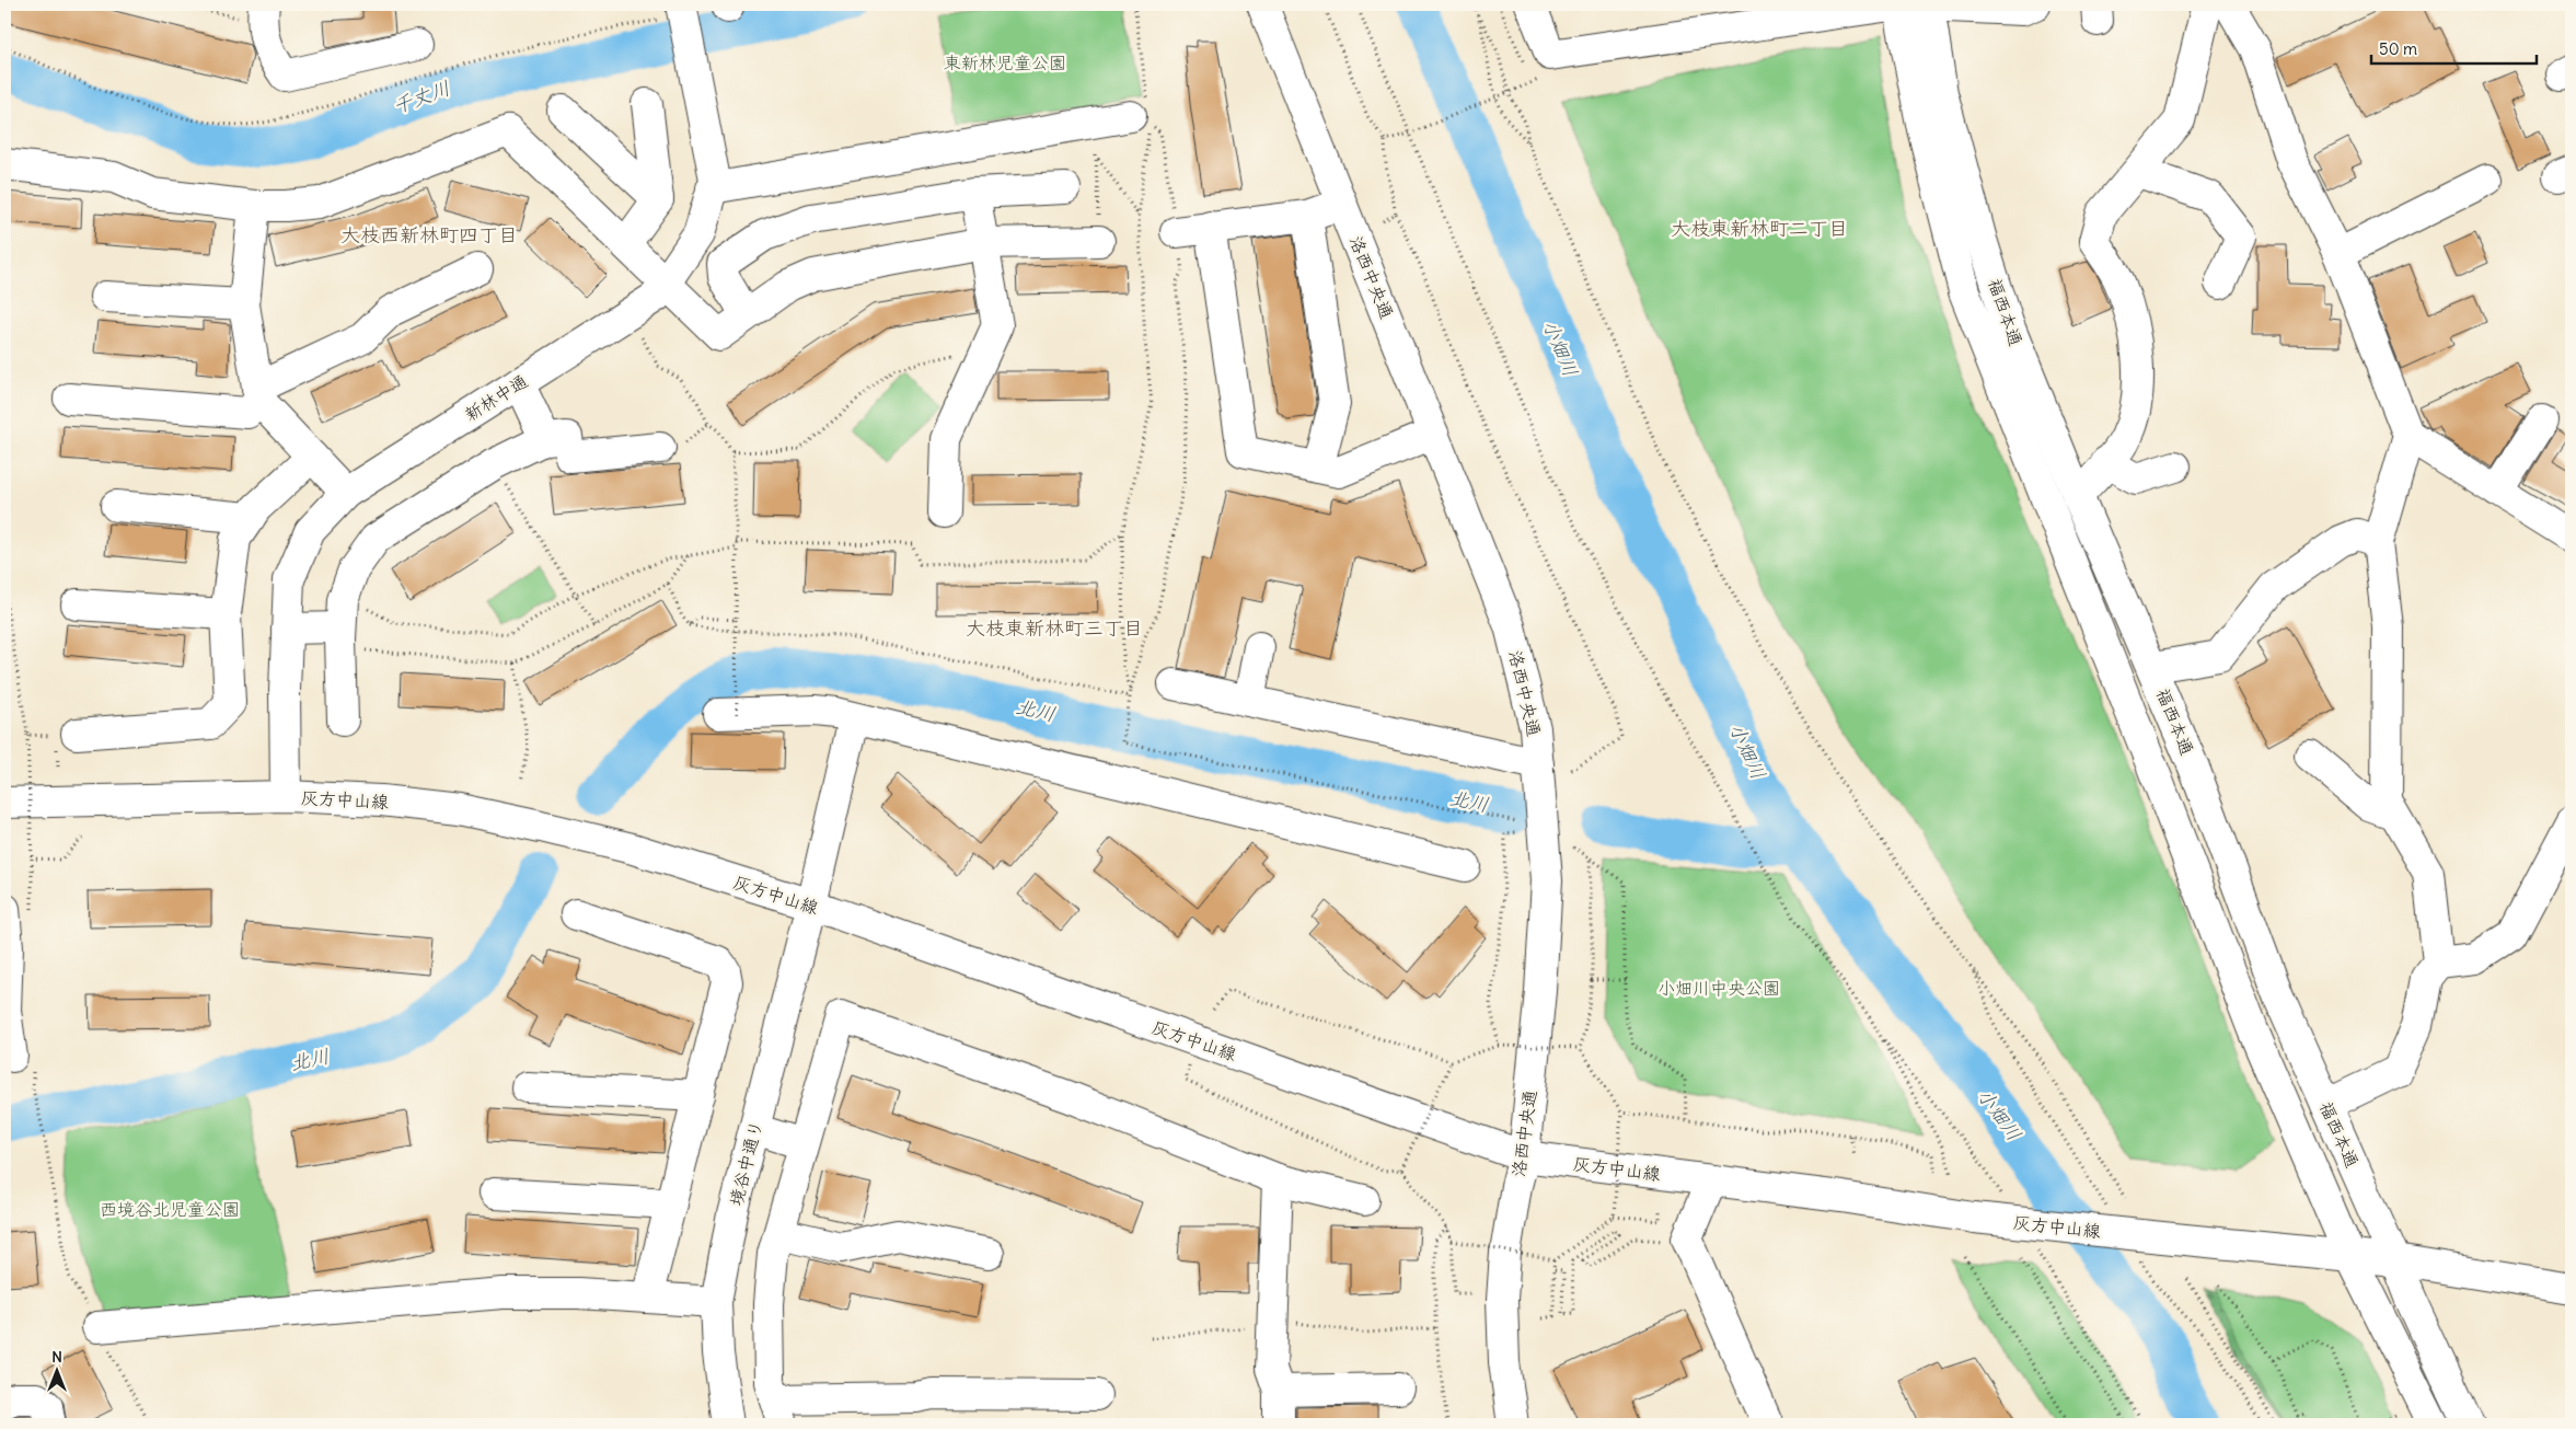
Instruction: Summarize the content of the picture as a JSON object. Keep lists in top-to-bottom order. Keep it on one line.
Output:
{"streets":{"street":["洛西中央通","福西本通","新林中通","灰方中山線","境谷中通り"]},"crossings":[["洛西中央通","灰方中山線"],["福西本通","灰方中山線"],["新林中通","灰方中山線"],["灰方中山線","境谷中通り"]],"districts":["大枝東新林町二丁目","大枝西新林町四丁目","大枝東新林町三丁目"],"water":["千丈川","小畑川","北川"],"parks":["東新林児童公園","小畑川中央公園","西境谷北児童公園"],"scale_bar":"50 m","north":"top"}
